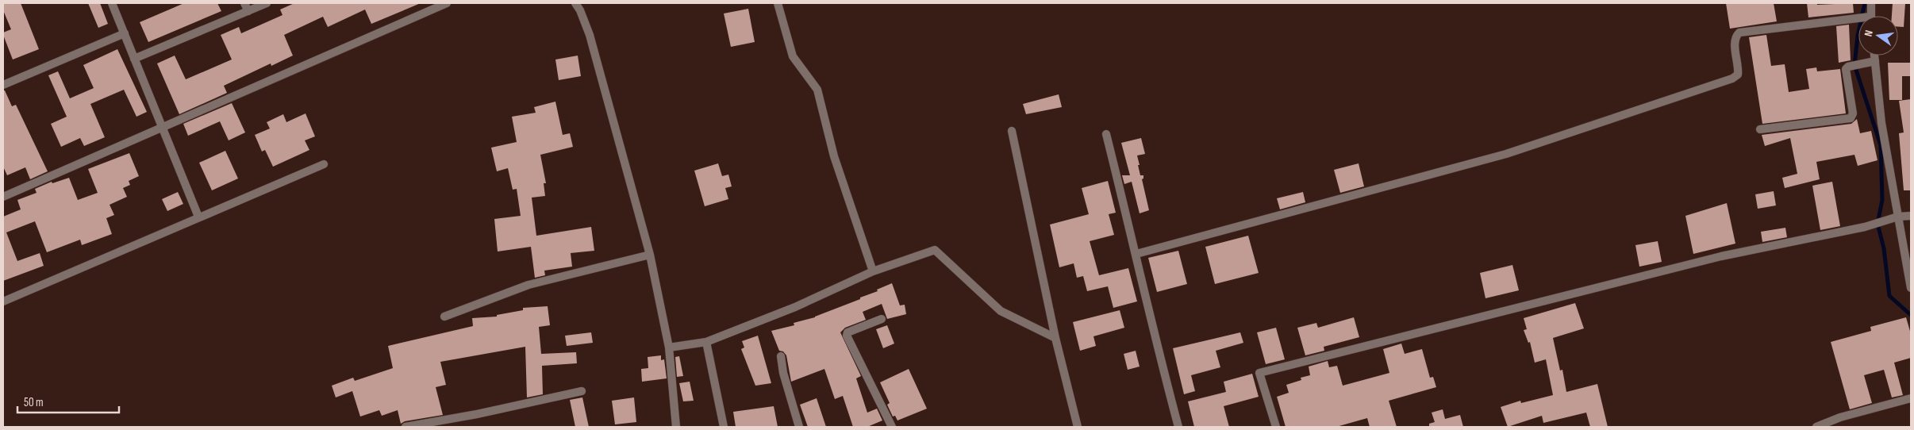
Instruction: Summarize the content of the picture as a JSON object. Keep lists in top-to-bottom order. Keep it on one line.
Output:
{"scale_bar":"50 m","north":"left"}
